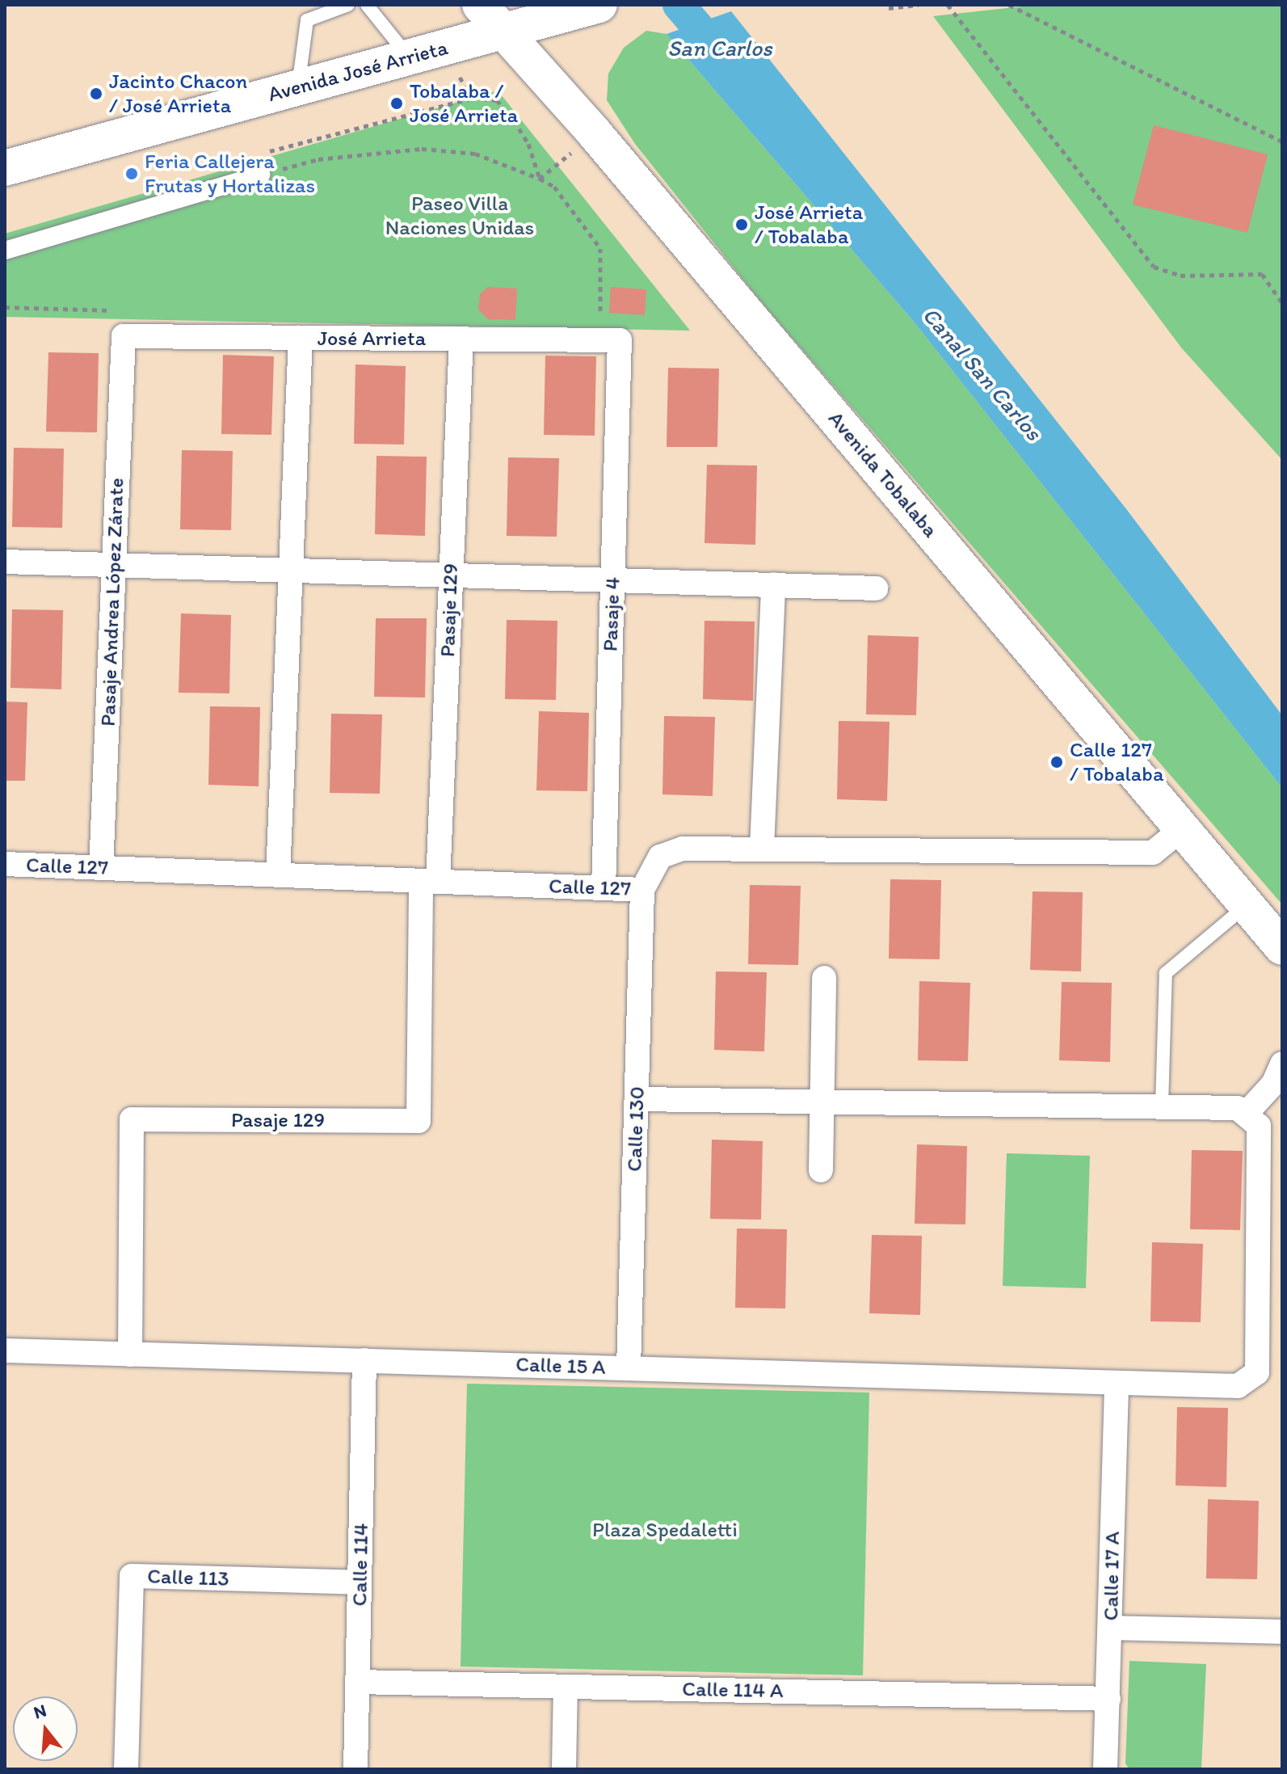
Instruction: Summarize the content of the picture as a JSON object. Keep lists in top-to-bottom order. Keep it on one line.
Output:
{"streets":{"main road":["Avenida José Arrieta","Avenida Tobalaba"],"street":["José Arrieta","Pasaje Andrea López Zárate","Pasaje 129","Pasaje 4","Calle 127","Calle 130","Calle 15 A","Calle 114","Calle 17 A","Calle 113","Calle 114 A"]},"crossings":[["Avenida José Arrieta","Avenida Tobalaba"],["José Arrieta","Pasaje Andrea López Zárate"],["José Arrieta","Pasaje 129"],["José Arrieta","Pasaje 4"],["Avenida Tobalaba","Calle 127"],["Pasaje Andrea López Zárate","Calle 127"],["Pasaje 129","Calle 127"],["Pasaje 129","Calle 15 A"],["Pasaje 4","Calle 127"],["Calle 127","Calle 130"],["Calle 130","Calle 15 A"],["Calle 15 A","Calle 114"],["Calle 15 A","Calle 17 A"],["Calle 114","Calle 113"],["Calle 114","Calle 114 A"],["Calle 17 A","Calle 114 A"]],"water":["San Carlos","Canal San Carlos"],"parks":["Paseo Villa Naciones Unidas","Plaza Spedaletti"],"places":["Jacinto Chacon / José Arrieta","Tobalaba / José Arrieta","Feria Callejera Frutas y Hortalizas","José Arrieta / Tobalaba","Calle 127 / Tobalaba"],"north":"top"}
